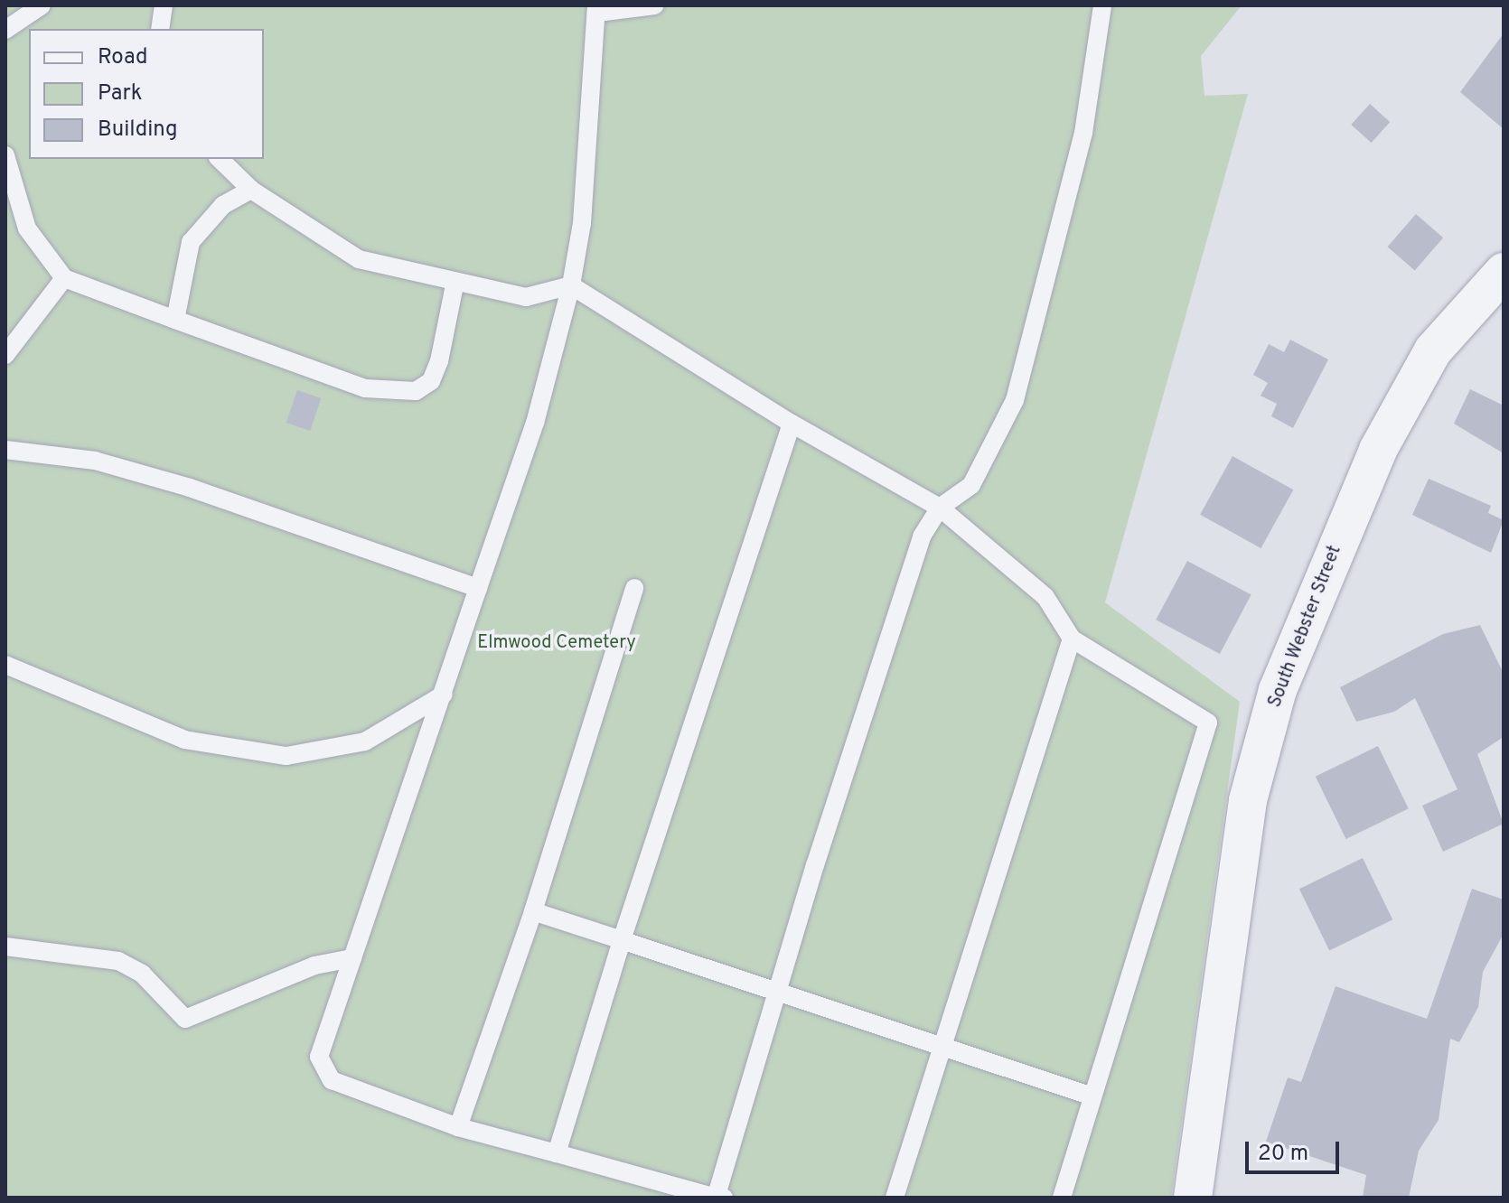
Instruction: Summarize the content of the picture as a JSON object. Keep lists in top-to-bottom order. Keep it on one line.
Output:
{"streets":{"street":["South Webster Street"]},"parks":["Elmwood Cemetery"],"legend":["Road","Park","Building"],"scale_bar":"20 m"}
